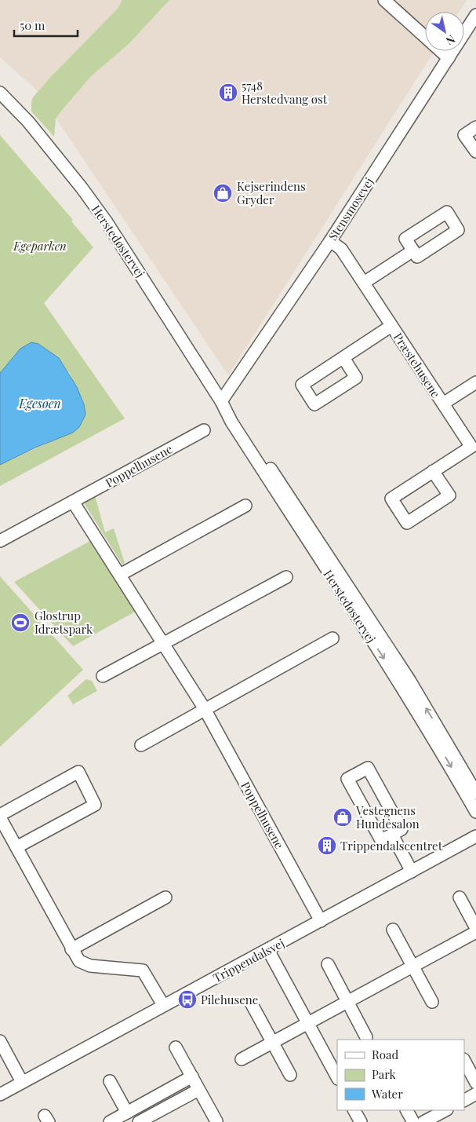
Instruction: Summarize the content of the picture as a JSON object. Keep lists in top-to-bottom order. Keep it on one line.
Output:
{"streets":{"street":["Stensmosevej","Herstedøstervej","Præstehusene","Poppelhusene","Trippendalsvej"]},"crossings":[["Stensmosevej","Herstedøstervej"],["Stensmosevej","Præstehusene"],["Poppelhusene","Trippendalsvej"]],"water":["Egesøen"],"parks":["Egeparken"],"places":{"building":["5748 Herstedvang øst","Trippendalscentret"],"shop":["Kejserindens Gryder","Vestegnens Hundesalon"],"sports":["Glostrup Idrætspark"],"bus stop":["Pilehusene"]},"legend":["Road","Park","Water"],"scale_bar":"50 m","north":"bottom right"}
